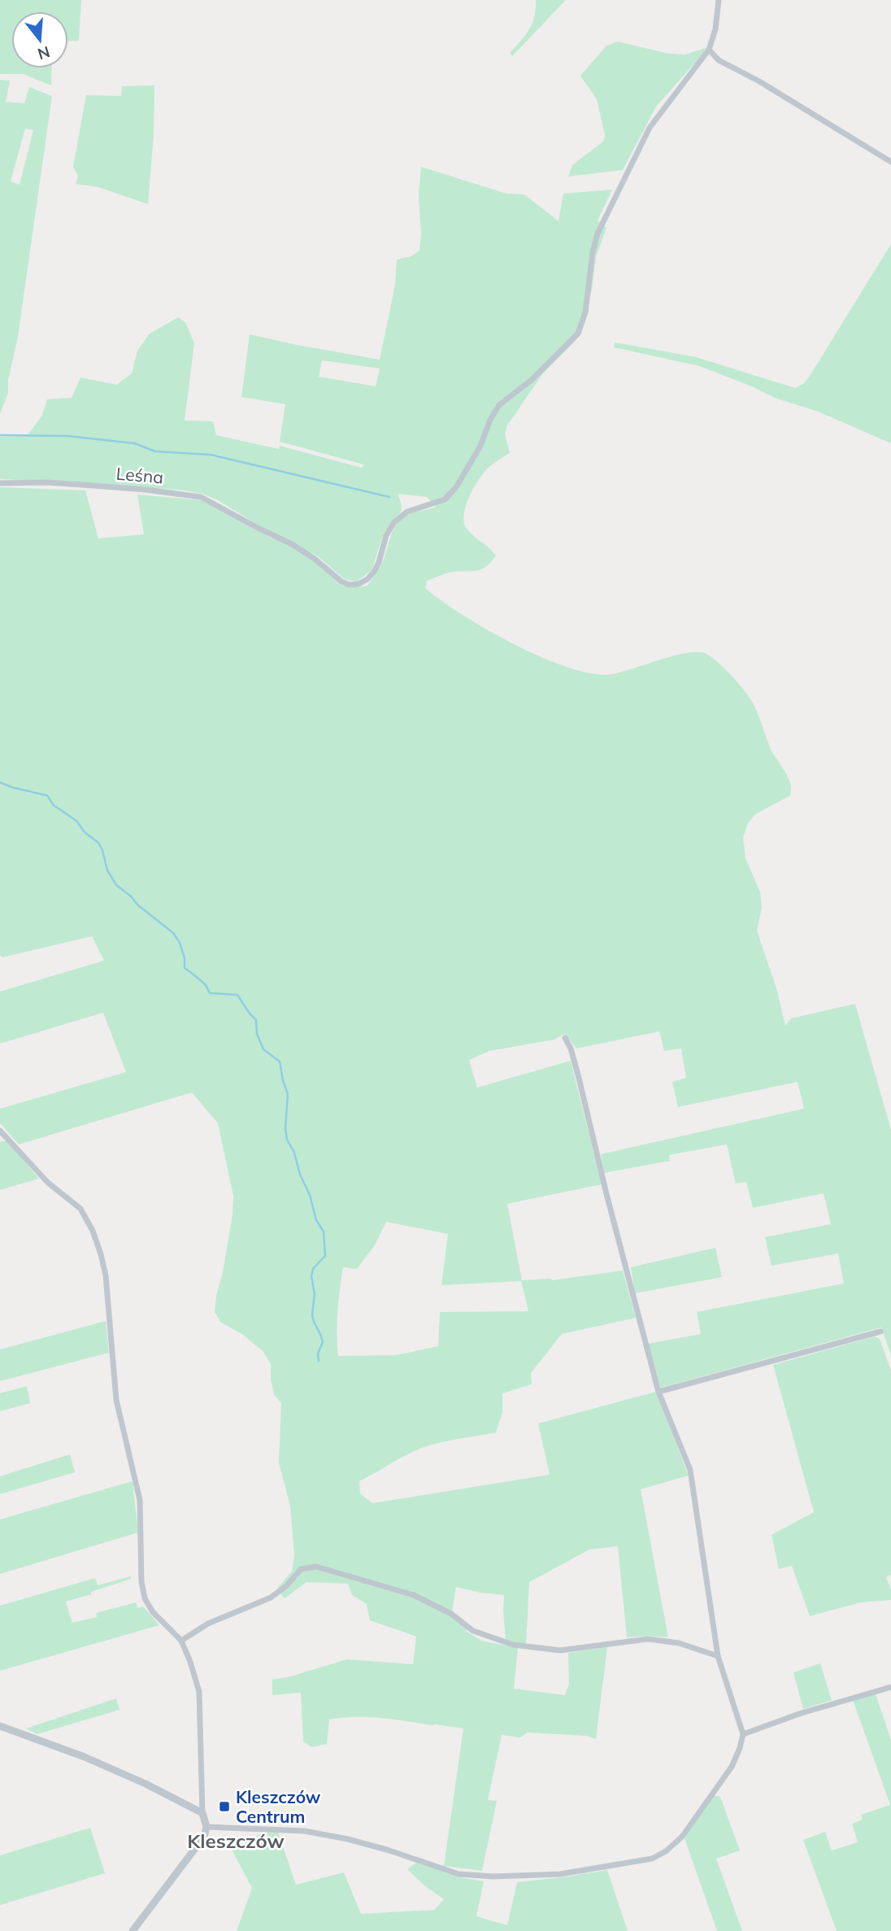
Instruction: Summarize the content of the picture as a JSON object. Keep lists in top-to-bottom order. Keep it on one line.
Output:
{"streets":{"street":["Leśna"]},"districts":["Kleszczów"],"places":{"transit":["Kleszczów Centrum"]},"north":"bottom"}
